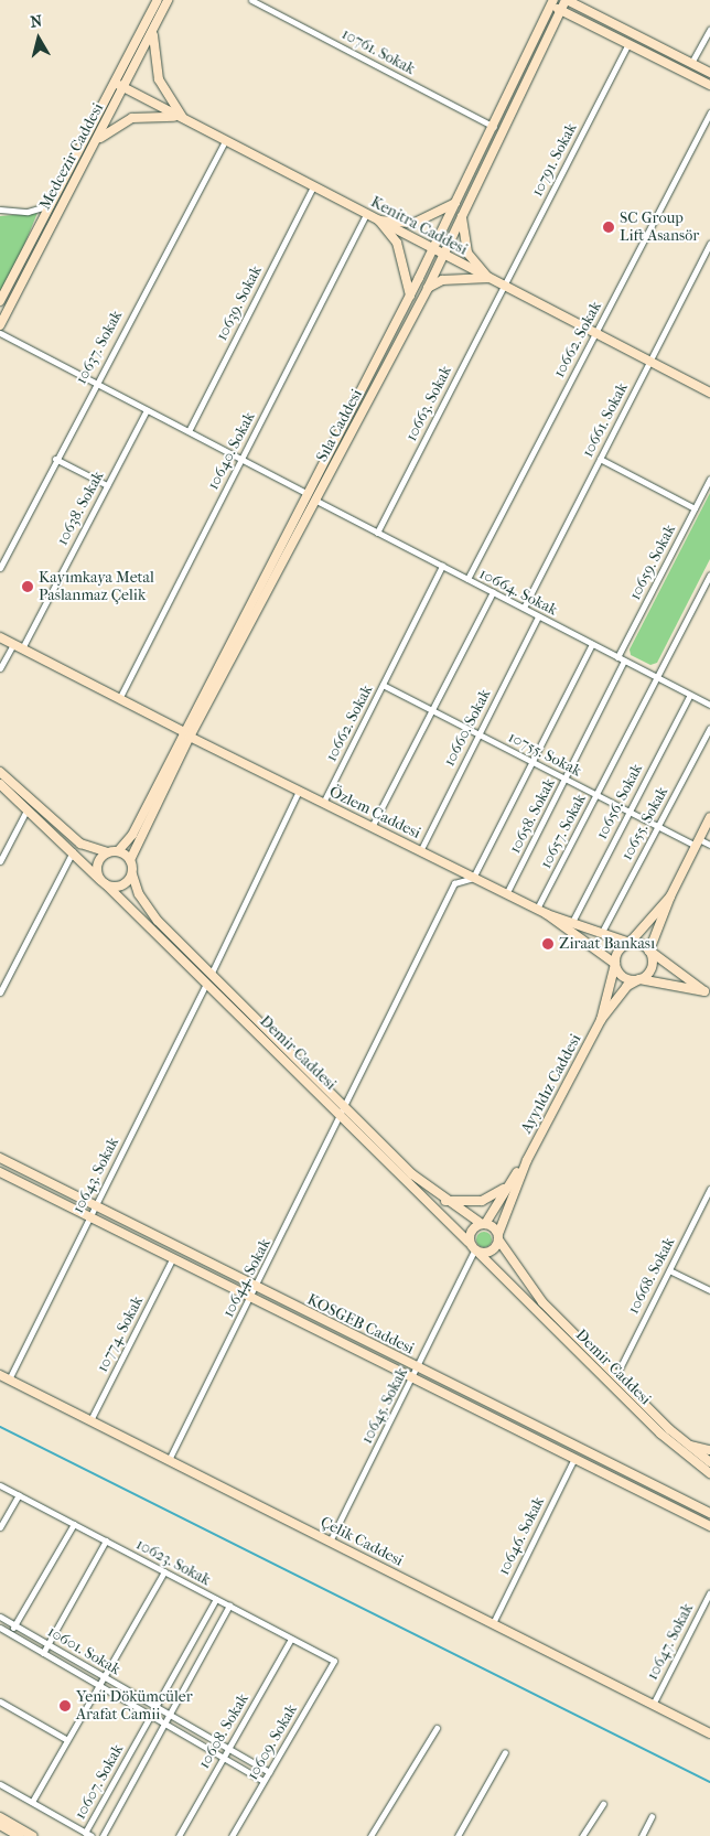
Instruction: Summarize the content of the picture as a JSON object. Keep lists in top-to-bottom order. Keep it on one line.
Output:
{"streets":{"street":["10761. Sokak","Medcezir Caddesi","10791. Sokak","Kenitra Caddesi","10639. Sokak","10662. Sokak","10637. Sokak","10663. Sokak","10661. Sokak","Sıla Caddesi","10640. Sokak","10638. Sokak","10659. Sokak","10664. Sokak","10660. Sokak","10755. Sokak","10656. Sokak","Özlem Caddesi","10658. Sokak","10655. Sokak","10657. Sokak","Demir Caddesi","Ayyıldız Caddesi","10643. Sokak","10668. Sokak","10644. Sokak","KOSGEB Caddesi","10774. Sokak","10645. Sokak","10646. Sokak","Çelik Caddesi","10623. Sokak","10647. Sokak","10601. Sokak","10608. Sokak","10609. Sokak","10607. Sokak"]},"crossings":[["Medcezir Caddesi","Kenitra Caddesi"],["10791. Sokak","Kenitra Caddesi"],["10791. Sokak","10663. Sokak"],["Kenitra Caddesi","10639. Sokak"],["Kenitra Caddesi","10662. Sokak"],["Kenitra Caddesi","10637. Sokak"],["Kenitra Caddesi","10663. Sokak"],["Kenitra Caddesi","10661. Sokak"],["Kenitra Caddesi","Sıla Caddesi"],["Kenitra Caddesi","10640. Sokak"],["10662. Sokak","10664. Sokak"],["10662. Sokak","10755. Sokak"],["10662. Sokak","Özlem Caddesi"],["10663. Sokak","10664. Sokak"],["10661. Sokak","10664. Sokak"],["Sıla Caddesi","10664. Sokak"],["Sıla Caddesi","Özlem Caddesi"],["Sıla Caddesi","Demir Caddesi"],["10640. Sokak","Özlem Caddesi"],["10638. Sokak","Özlem Caddesi"],["10659. Sokak","10664. Sokak"],["10664. Sokak","10660. Sokak"],["10664. Sokak","10656. Sokak"],["10664. Sokak","10658. Sokak"],["10664. Sokak","10657. Sokak"],["10660. Sokak","10755. Sokak"],["10660. Sokak","Özlem Caddesi"],["10755. Sokak","10656. Sokak"],["10755. Sokak","10658. Sokak"],["10755. Sokak","10655. Sokak"],["10755. Sokak","10657. Sokak"],["10656. Sokak","Özlem Caddesi"],["Özlem Caddesi","10658. Sokak"],["Özlem Caddesi","10655. Sokak"],["Özlem Caddesi","10657. Sokak"],["Özlem Caddesi","Ayyıldız Caddesi"],["Özlem Caddesi","10644. Sokak"],["Demir Caddesi","Ayyıldız Caddesi"],["Demir Caddesi","10643. Sokak"],["Demir Caddesi","10668. Sokak"],["Demir Caddesi","10644. Sokak"],["Demir Caddesi","10645. Sokak"],["Ayyıldız Caddesi","10645. Sokak"],["10643. Sokak","KOSGEB Caddesi"],["10643. Sokak","Çelik Caddesi"],["10644. Sokak","KOSGEB Caddesi"],["10644. Sokak","Çelik Caddesi"],["KOSGEB Caddesi","10774. Sokak"],["KOSGEB Caddesi","10645. Sokak"],["KOSGEB Caddesi","10646. Sokak"],["10774. Sokak","Çelik Caddesi"],["10645. Sokak","Çelik Caddesi"],["10646. Sokak","Çelik Caddesi"],["Çelik Caddesi","10647. Sokak"],["10623. Sokak","10608. Sokak"],["10623. Sokak","10609. Sokak"],["10623. Sokak","10607. Sokak"],["10601. Sokak","10608. Sokak"],["10601. Sokak","10609. Sokak"],["10601. Sokak","10607. Sokak"]],"places":["SC Group Lift Asansör","Kayımkaya Metal Paslanmaz Çelik","Ziraat Bankası","Yeni Dökümcüler Arafat Camii"],"north":"top"}
